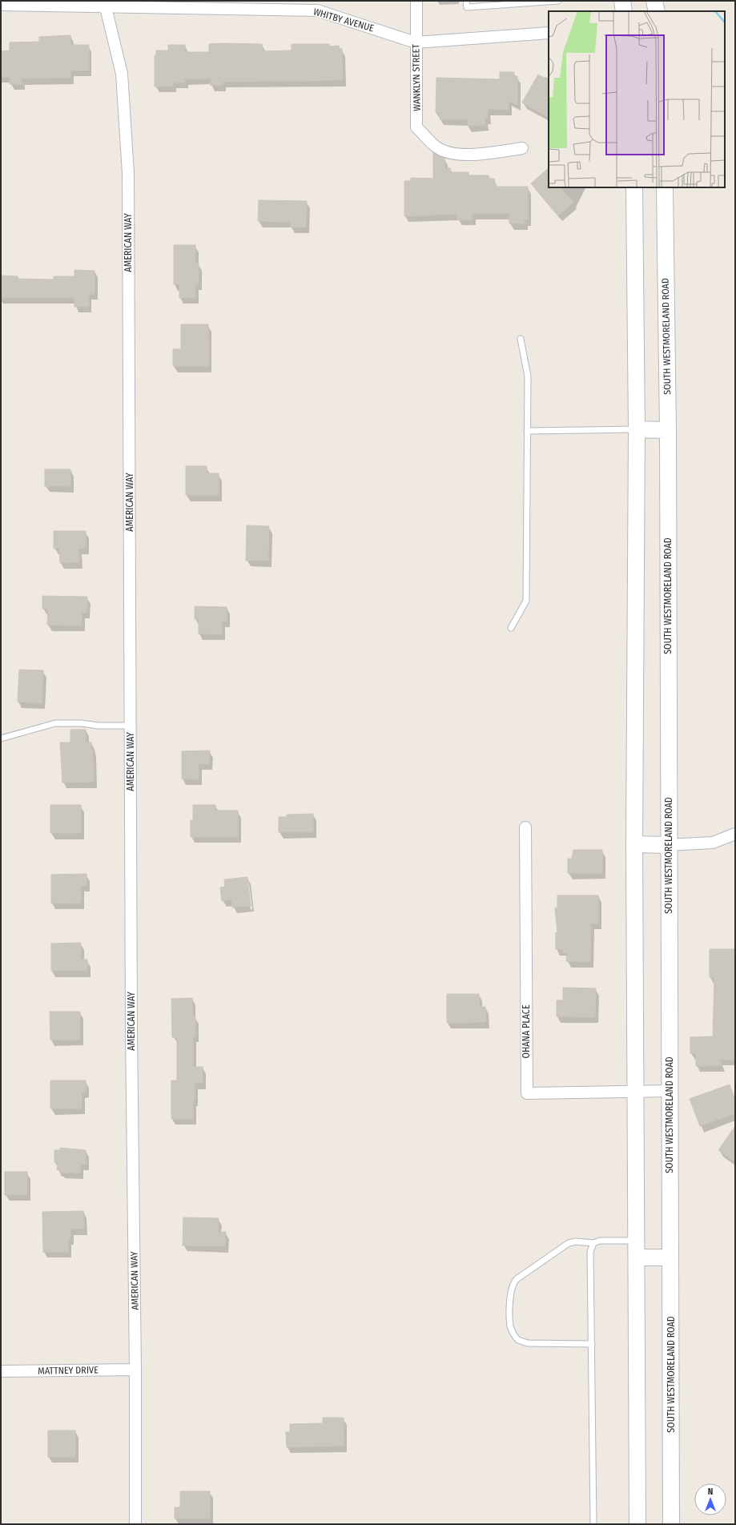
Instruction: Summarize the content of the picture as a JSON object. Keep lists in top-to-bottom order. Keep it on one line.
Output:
{"streets":{"main road":["SOUTH WESTMORELAND ROAD"],"street":["WHITBY AVENUE","WANKLYN STREET","AMERICAN WAY","OHANA PLACE","MATTNEY DRIVE"]},"crossings":[["WHITBY AVENUE","WANKLYN STREET"],["WHITBY AVENUE","AMERICAN WAY"],["AMERICAN WAY","MATTNEY DRIVE"],["SOUTH WESTMORELAND ROAD","OHANA PLACE"]],"north":"top"}
